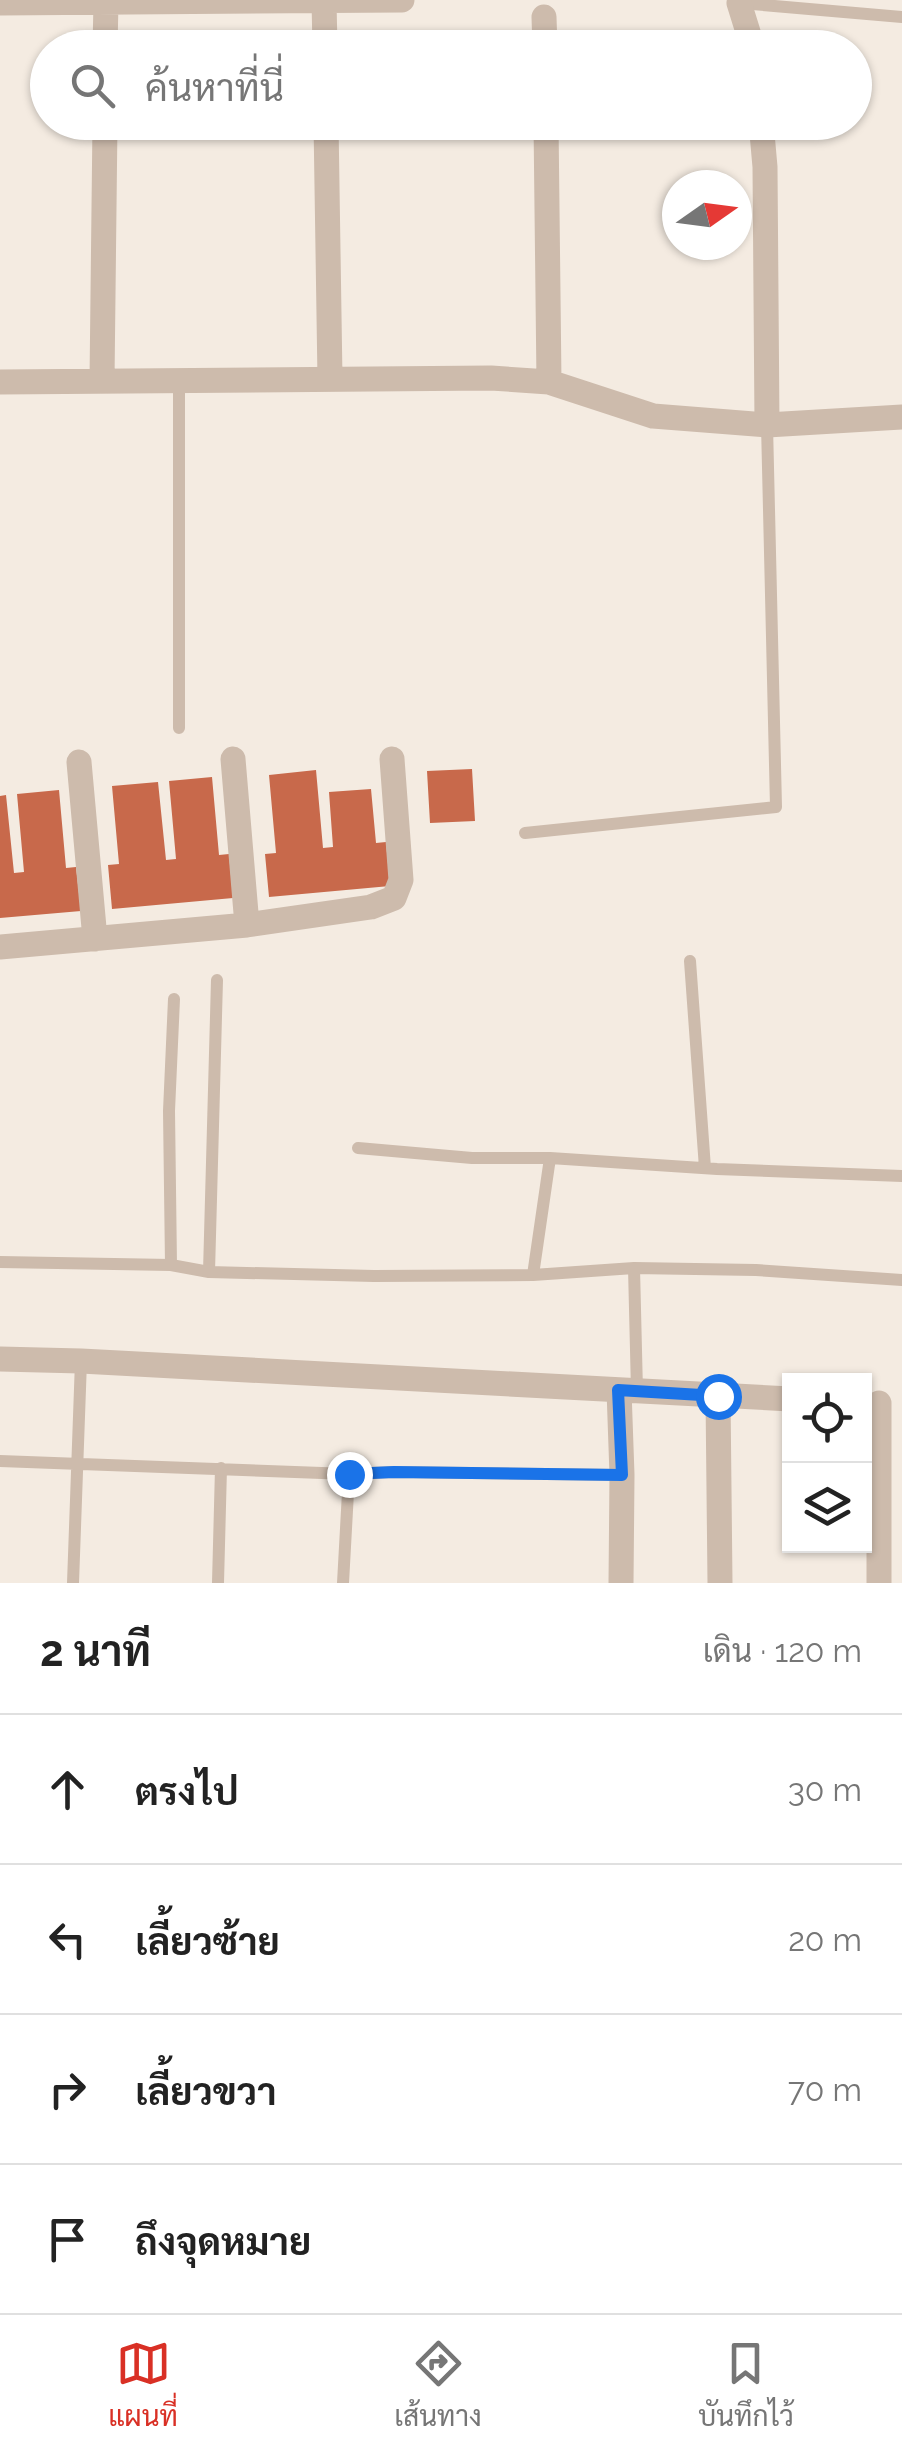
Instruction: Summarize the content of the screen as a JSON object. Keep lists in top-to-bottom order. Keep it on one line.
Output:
{"north":"right","page":{"search":"ค้นหาที่นี่","heading":["2 นาที","เดิน · 120 m"],"list":[["ตรงไป","30 m"],["เลี้ยวซ้าย","20 m"],["เลี้ยวขวา","70 m"],"ถึงจุดหมาย"],"nav":["แผนที่","เส้นทาง","บันทึกไว้"]}}
